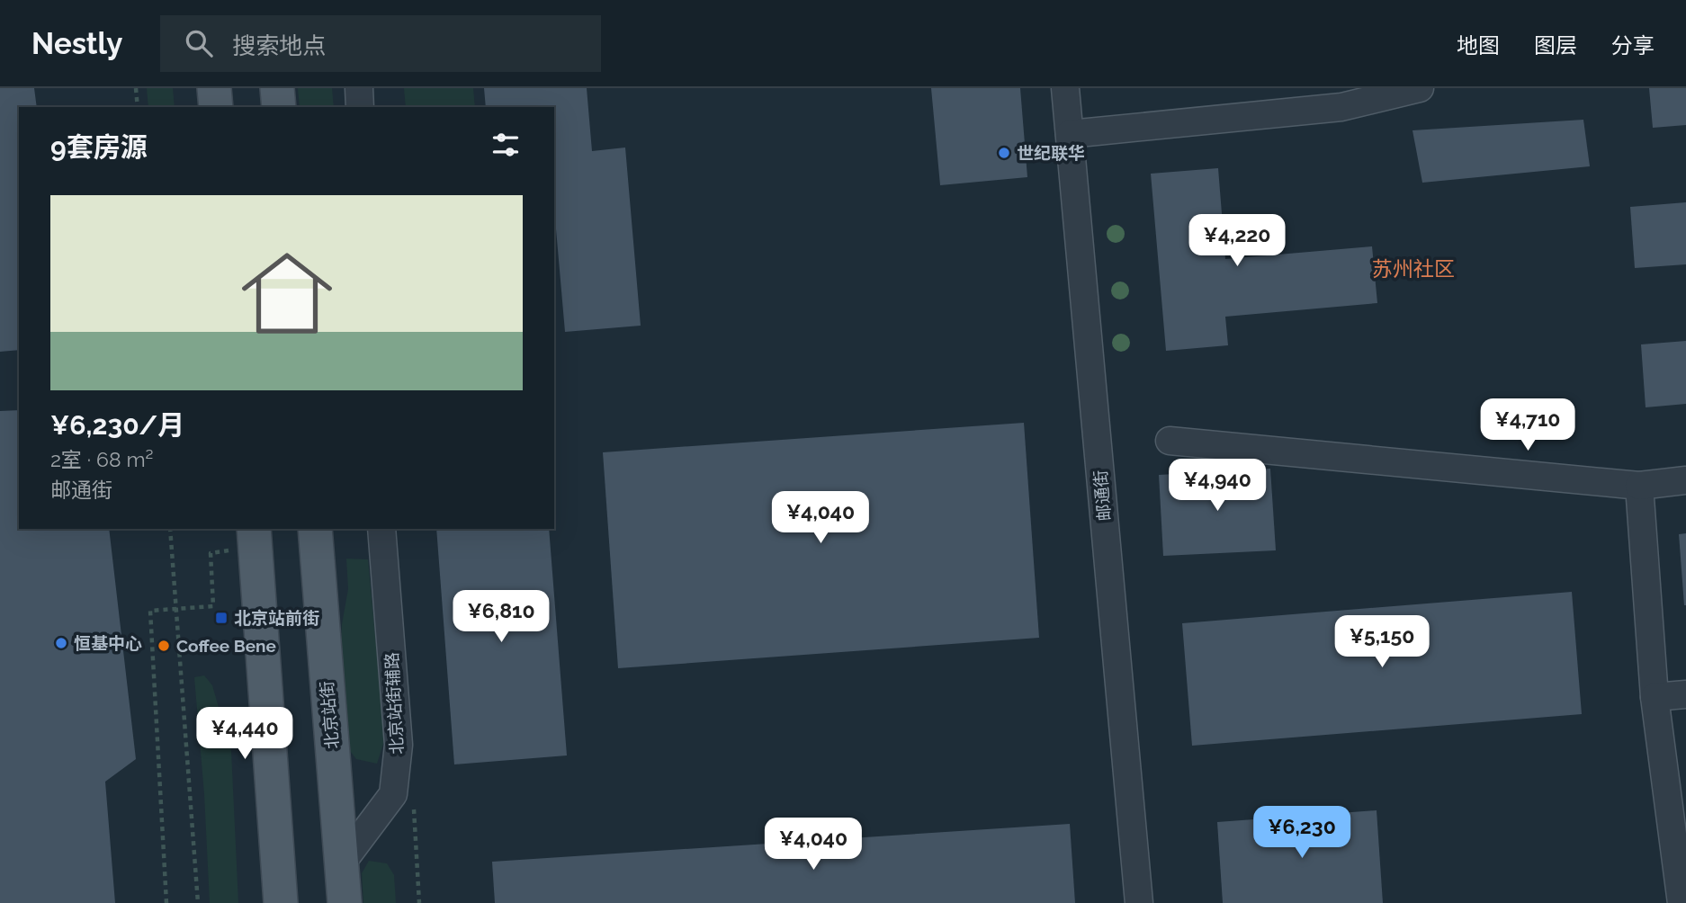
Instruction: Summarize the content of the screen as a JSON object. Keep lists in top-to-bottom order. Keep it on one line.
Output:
{"streets":{"main road":["北京站街"],"street":["邮通街","北京站街辅路"]},"crossings":[["北京站街辅路","北京站街"]],"districts":["苏州社区"],"places":{"other":["世纪联华","恒基中心","Coffee Bene"],"transit":["北京站前街"]},"page":{"header":"Nestly","search":"搜索地点","nav":["地图","图层","分享"],"heading":"9套房源","list":[{"name":"¥6,230/月","note":"2室 · 68 m² · 邮通街"}],"price":["¥4,220","¥4,710","¥4,940","¥4,040","¥6,810","¥5,150","¥4,440","¥6,230","¥4,040"]}}
